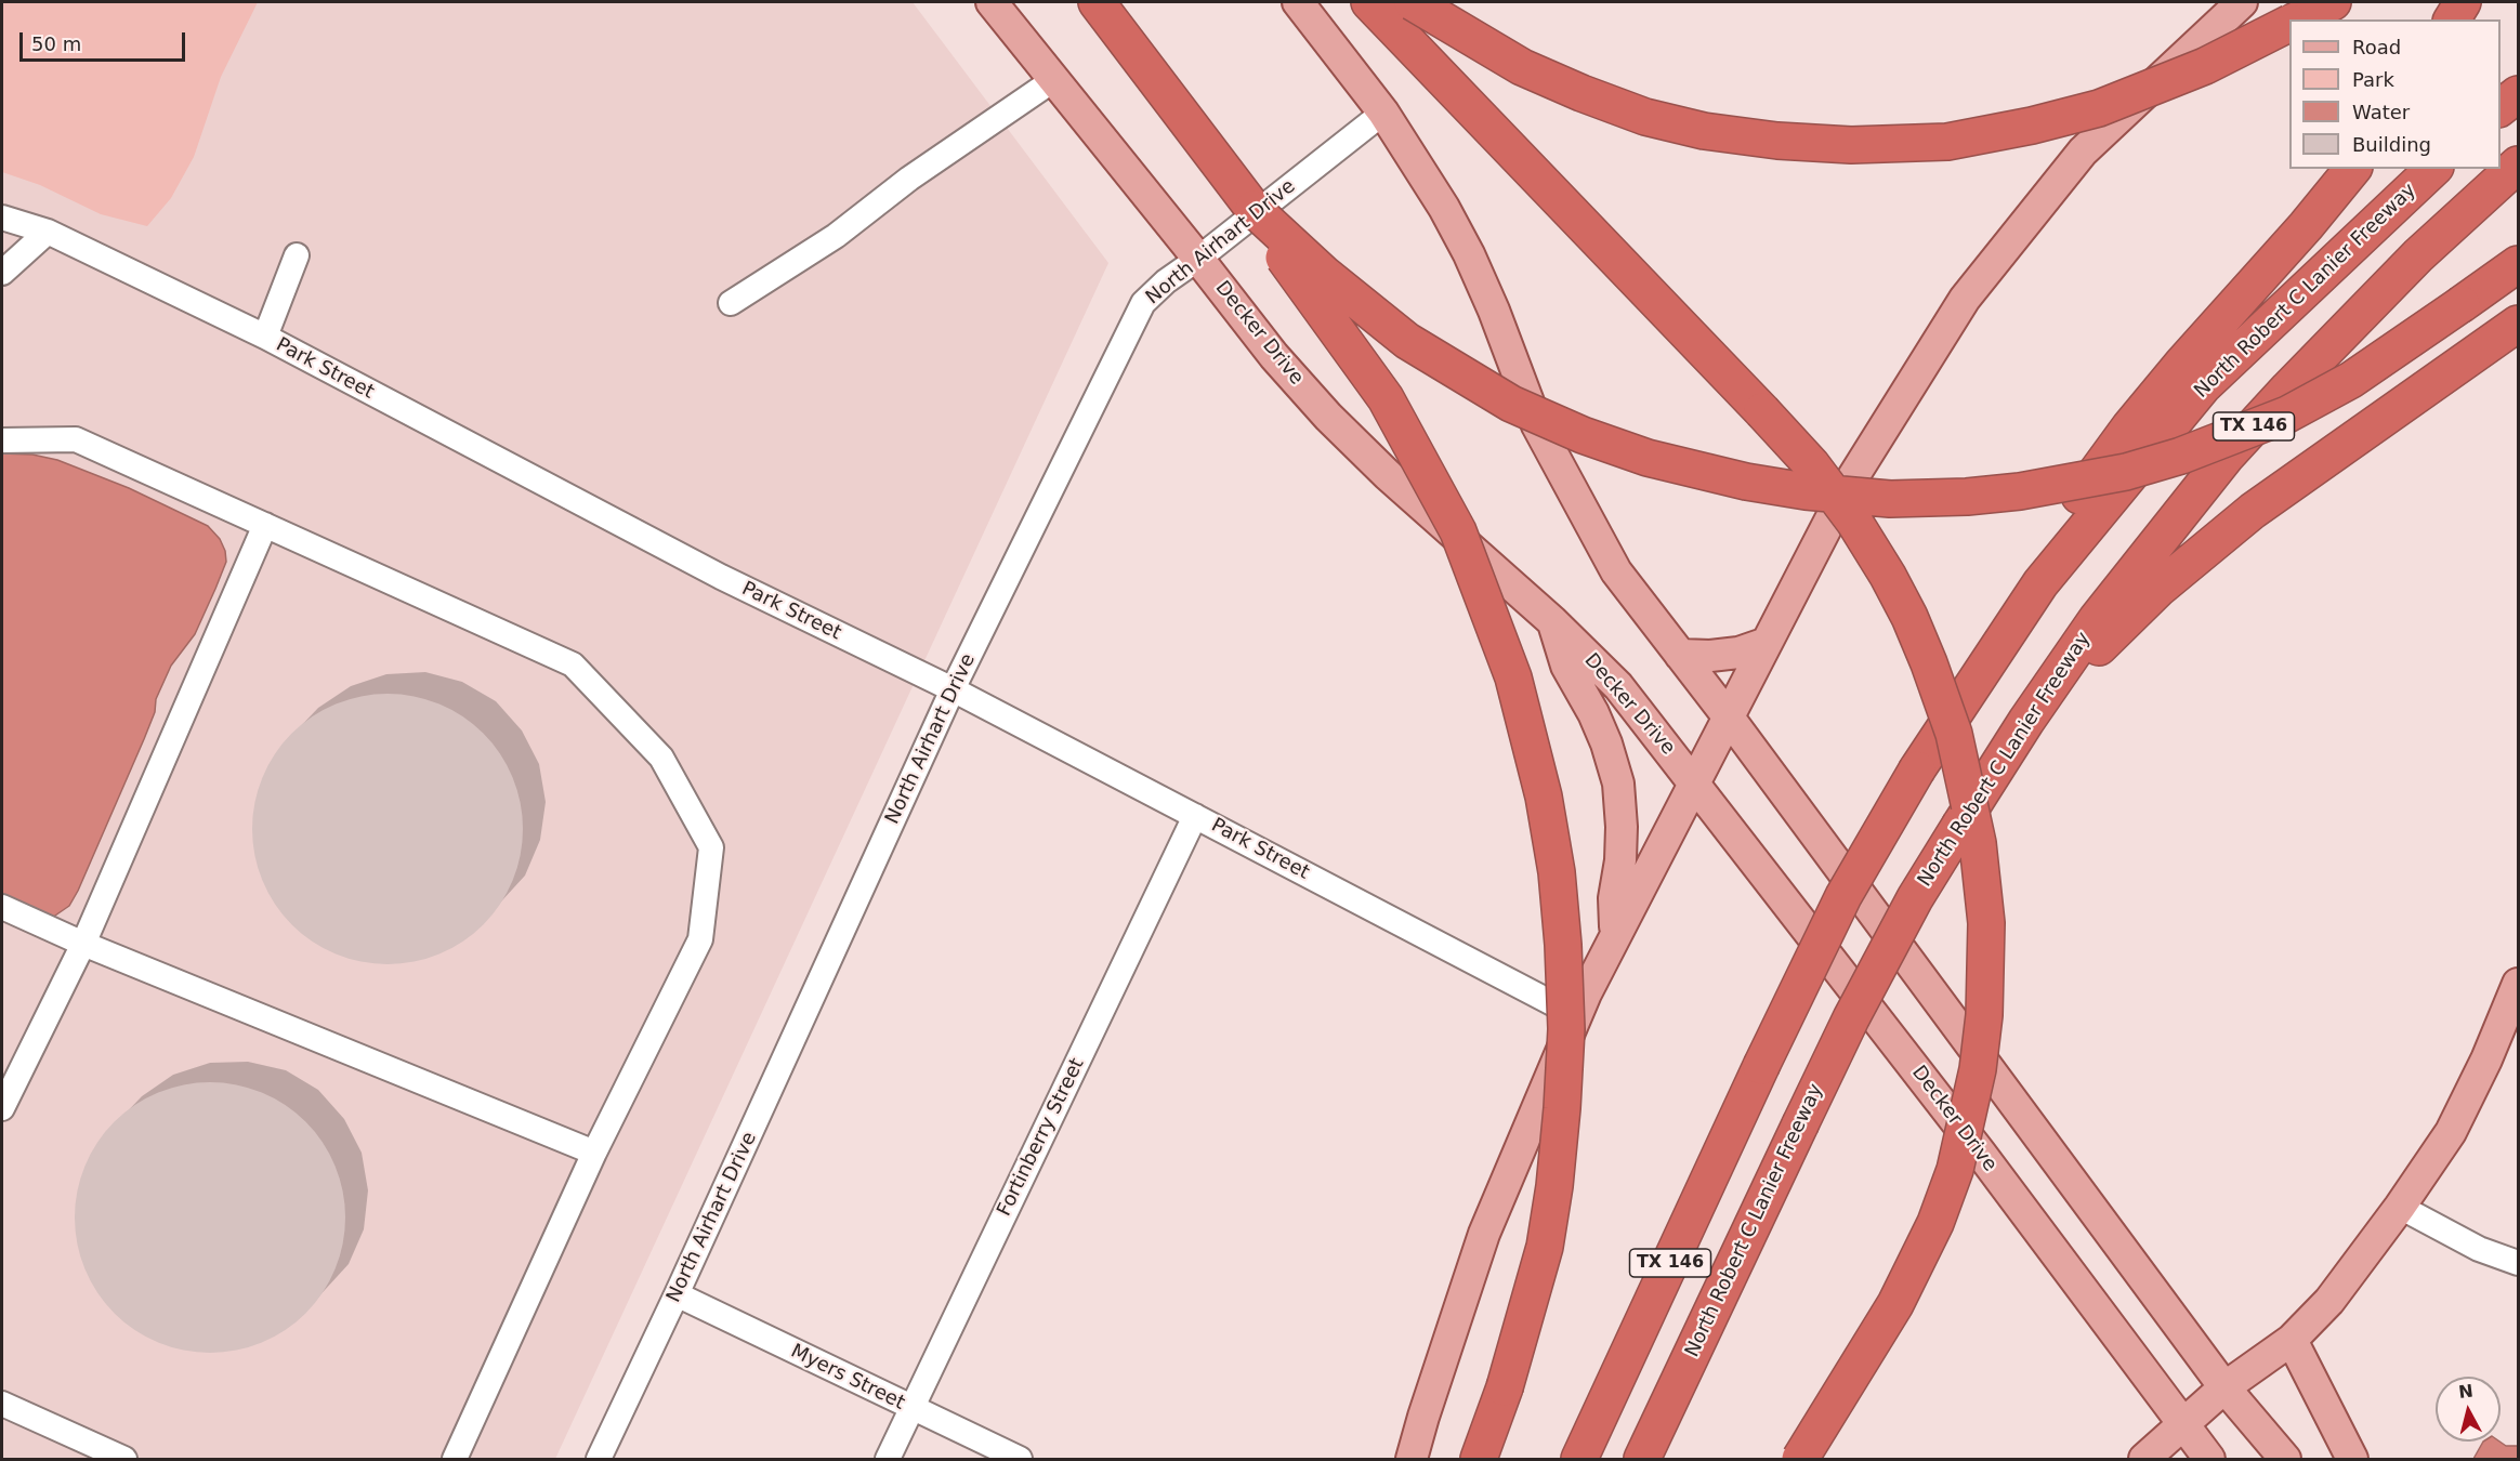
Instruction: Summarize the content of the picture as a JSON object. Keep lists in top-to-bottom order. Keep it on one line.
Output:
{"streets":{"highway":["North Robert C Lanier Freeway","TX 146"],"main road":["Decker Drive"],"street":["North Airhart Drive","Park Street","Fortinberry Street","Myers Street"]},"crossings":[["North Airhart Drive","Decker Drive"],["North Airhart Drive","Park Street"],["North Airhart Drive","Myers Street"],["Park Street","Fortinberry Street"],["Fortinberry Street","Myers Street"]],"legend":["Road","Park","Water","Building"],"scale_bar":"50 m","north":"top"}
